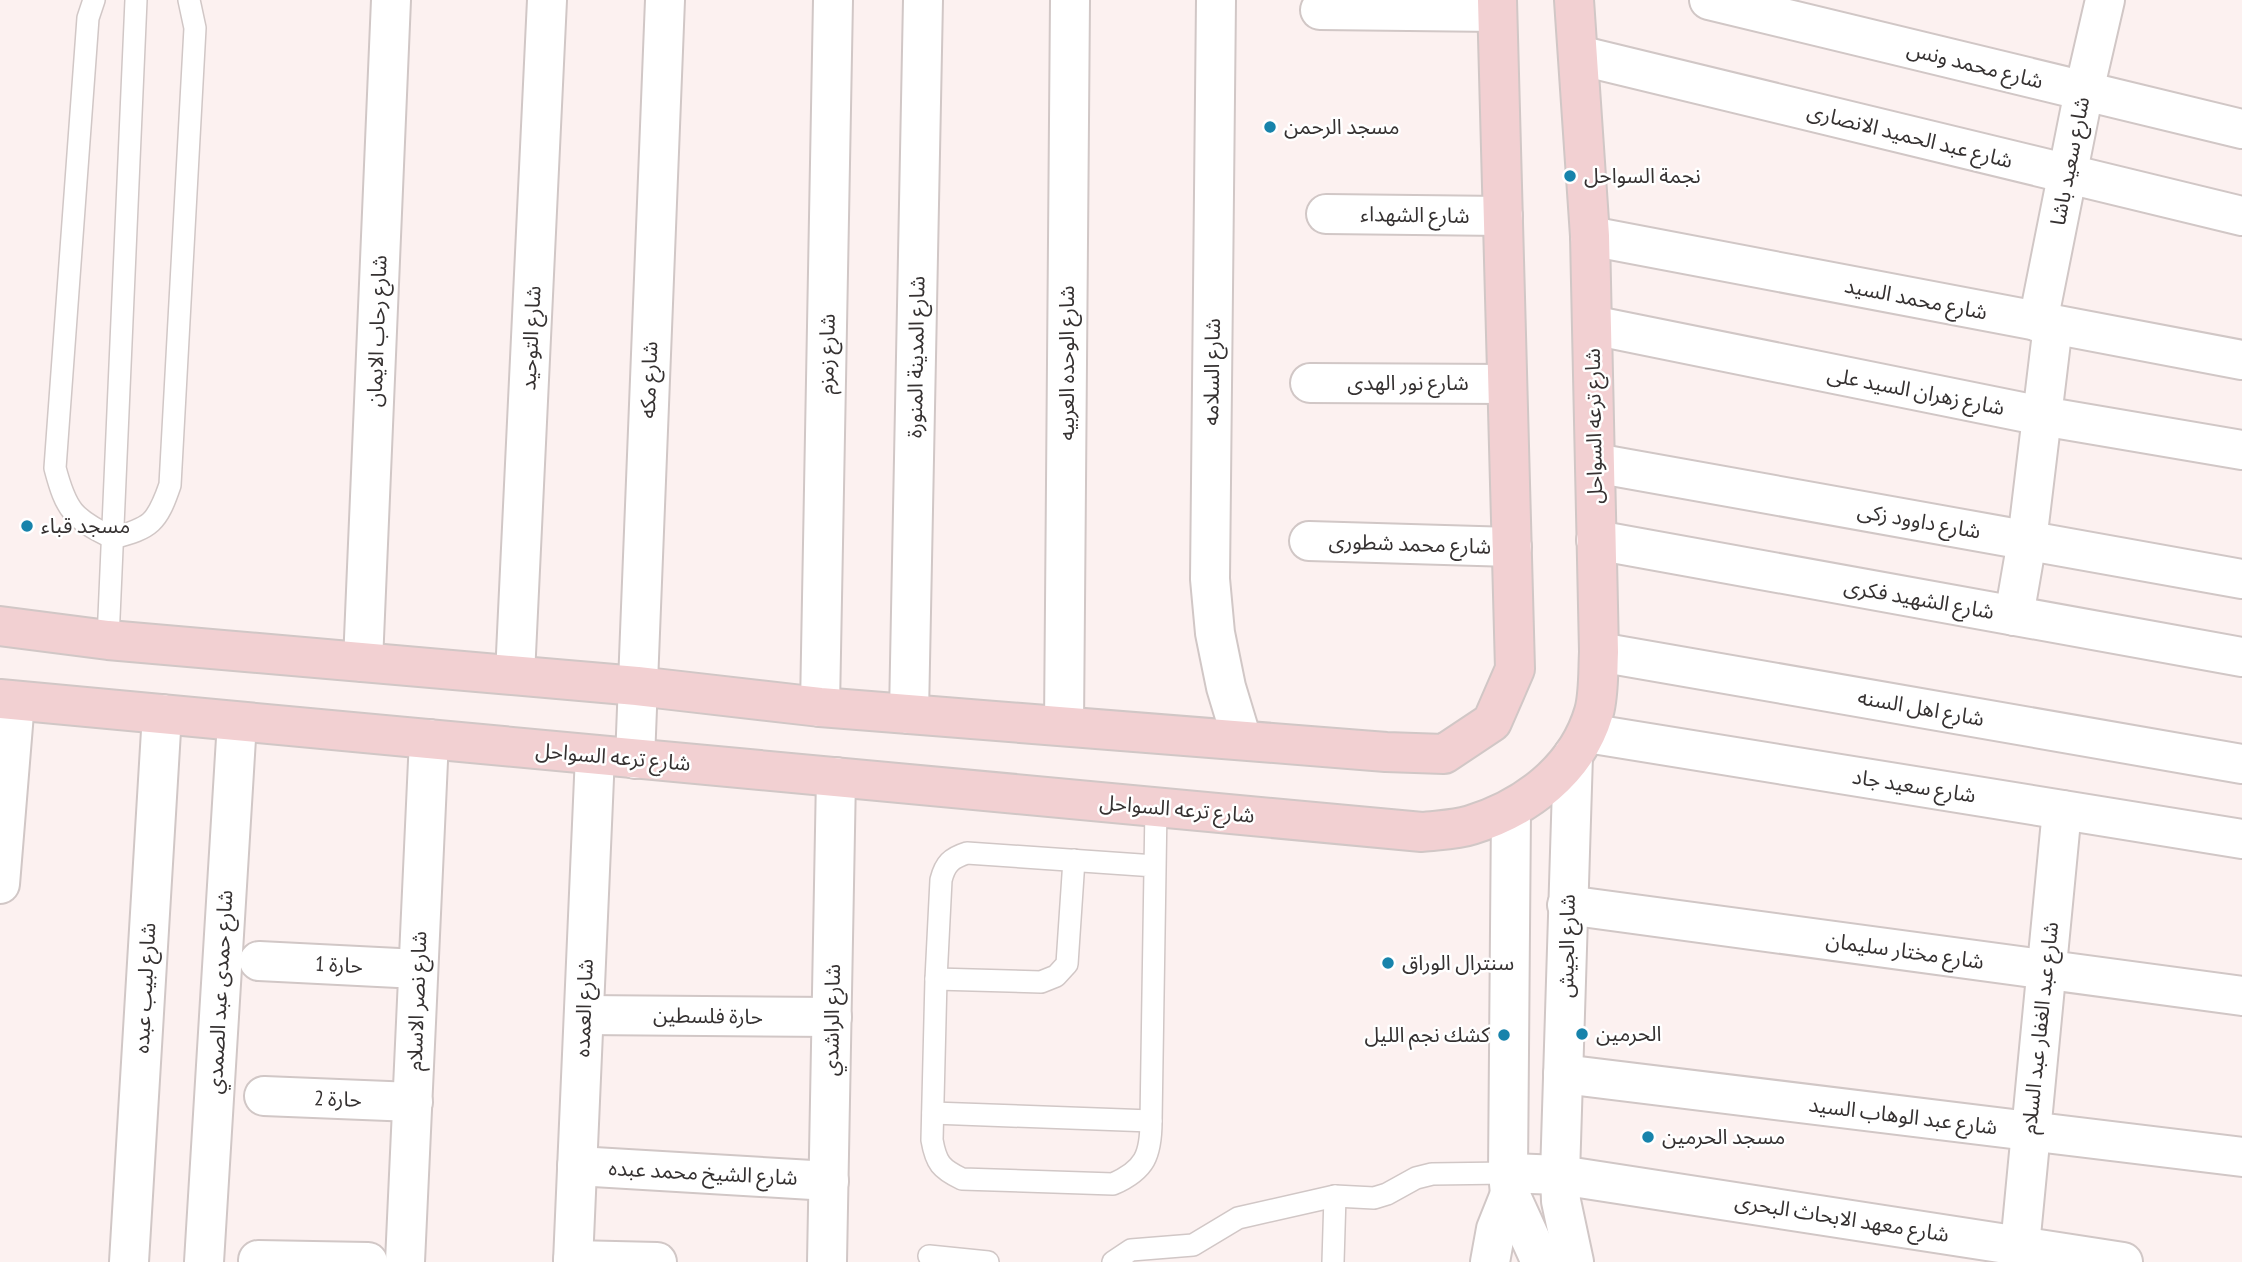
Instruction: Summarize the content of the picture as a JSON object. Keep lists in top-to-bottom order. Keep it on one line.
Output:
{"streets":{"main road":["شارع ترعه السواحل"],"street":["شارع محمد ونس","شارع عبد الحميد الانصارى","شارع سعيد باشا","شارع الشهداء","شارع محمد السيد","شارع رحاب الايمان","شارع التوحيد","شارع زمزم","شارع المدينة المنورة","شارع الوحده العربيه","شارع السلامه","شارع مكه","شارع نور الهدى","شارع زهران السيد على","شارع داوود زكى","شارع محمد شطورى","شارع الشهيد فكرى","شارع اهل السنه","شارع سعيد جاد","شارع الجيش","شارع مختار سليمان","حارة 1","شارع لبيب عبده","شارع حمدى عبد الصمدي","شارع نصر الاسلام","شارع العمده","حارة فلسطين","شارع الراشدي","شارع عبد الغفار عبد السلام","حارة 2","شارع عبد الوهاب السيد","شارع الشيخ محمد عبده","شارع معهد الابحاث البحرى"]},"crossings":[["شارع محمد ونس","شارع سعيد باشا"],["شارع عبد الحميد الانصارى","شارع سعيد باشا"],["شارع عبد الحميد الانصارى","شارع ترعه السواحل"],["شارع سعيد باشا","شارع محمد السيد"],["شارع سعيد باشا","شارع زهران السيد على"],["شارع سعيد باشا","شارع داوود زكى"],["شارع سعيد باشا","شارع الشهيد فكرى"],["شارع محمد السيد","شارع ترعه السواحل"],["شارع مكه","شارع ترعه السواحل"],["شارع زهران السيد على","شارع ترعه السواحل"],["شارع ترعه السواحل","شارع داوود زكى"],["شارع ترعه السواحل","شارع الشهيد فكرى"],["شارع ترعه السواحل","شارع اهل السنه"],["شارع ترعه السواحل","شارع سعيد جاد"],["شارع ترعه السواحل","شارع الجيش"],["شارع ترعه السواحل","شارع لبيب عبده"],["شارع ترعه السواحل","شارع حمدى عبد الصمدي"],["شارع ترعه السواحل","شارع نصر الاسلام"],["شارع ترعه السواحل","شارع العمده"],["شارع ترعه السواحل","شارع الراشدي"],["شارع سعيد جاد","شارع الجيش"],["شارع سعيد جاد","شارع عبد الغفار عبد السلام"],["شارع الجيش","شارع مختار سليمان"],["شارع الجيش","شارع عبد الوهاب السيد"],["شارع الجيش","شارع معهد الابحاث البحرى"],["شارع مختار سليمان","شارع عبد الغفار عبد السلام"],["حارة 1","شارع نصر الاسلام"],["شارع نصر الاسلام","حارة 2"],["شارع العمده","حارة فلسطين"],["شارع العمده","شارع الشيخ محمد عبده"],["حارة فلسطين","شارع الراشدي"],["شارع الراشدي","شارع الشيخ محمد عبده"],["شارع عبد الغفار عبد السلام","شارع عبد الوهاب السيد"],["شارع عبد الغفار عبد السلام","شارع معهد الابحاث البحرى"]],"places":["مسجد الرحمن","نجمة السواحل","مسجد قباء","سنترال الوراق","الحرمين","كشك نجم الليل","مسجد الحرمين"]}
